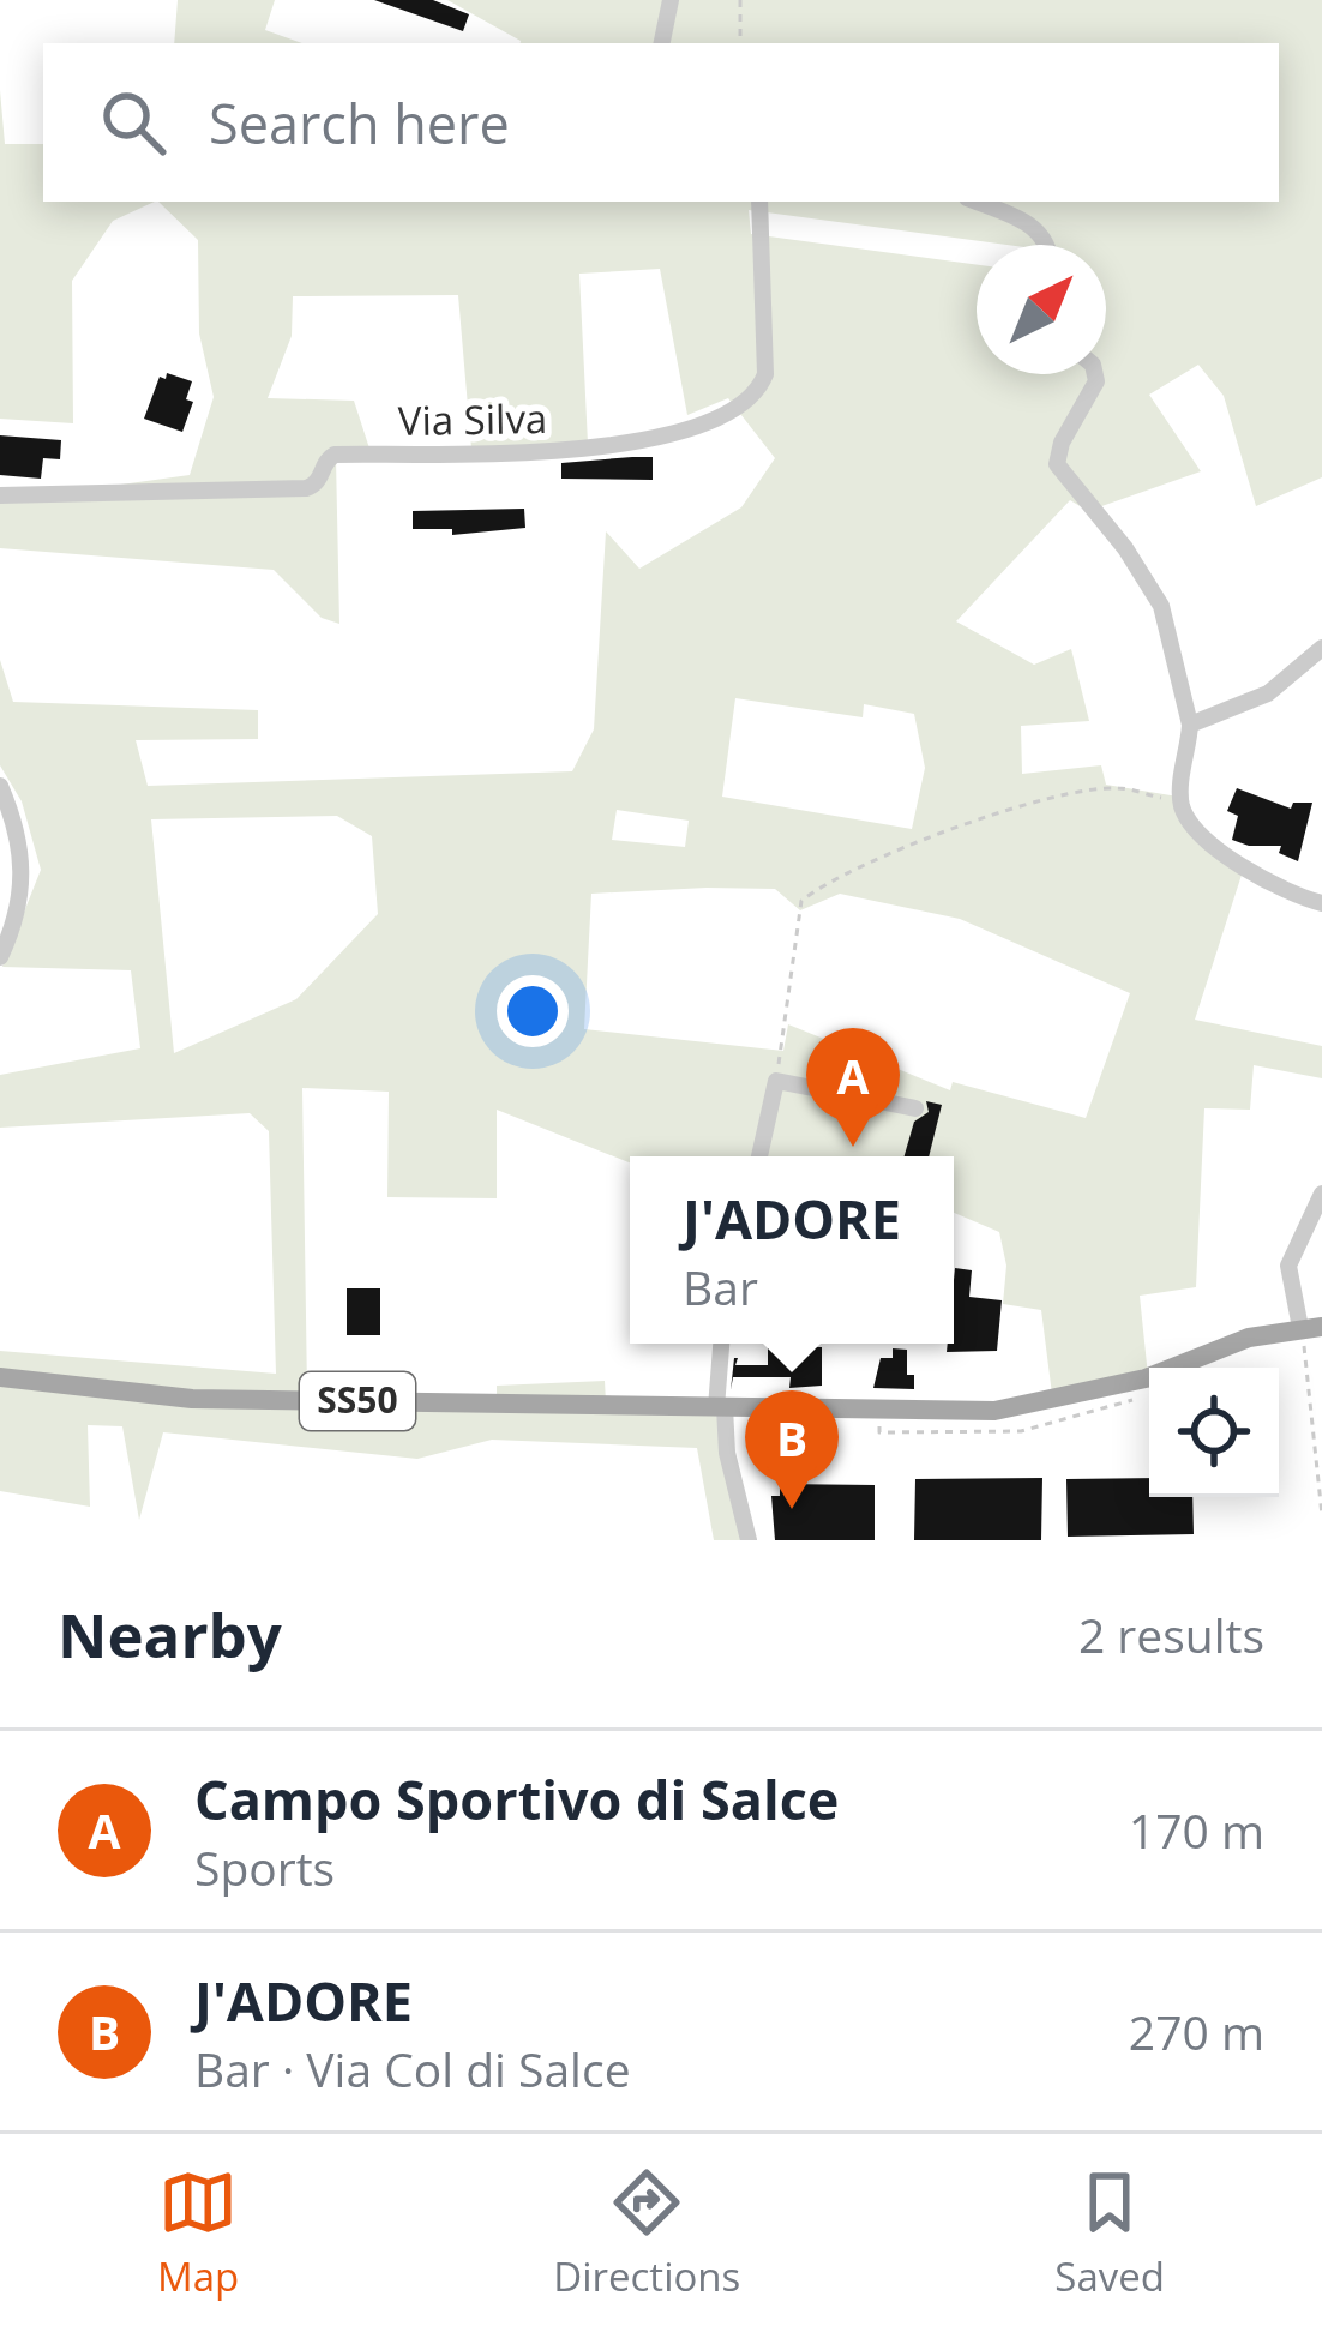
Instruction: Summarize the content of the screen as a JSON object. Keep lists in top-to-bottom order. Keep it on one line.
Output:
{"streets":{"main road":["SS50"],"street":["Via Silva"]},"north":"top right","page":{"search":"Search here","pins":["A","B"],"popup":["J'ADORE","Bar"],"heading":["Nearby","2 results"],"list":[{"mark":"A","name":"Campo Sportivo di Salce","note":"Sports","value":"170 m"},{"mark":"B","name":"J'ADORE","note":"Bar · Via Col di Salce","value":"270 m"}],"nav":["Map","Directions","Saved"]}}
